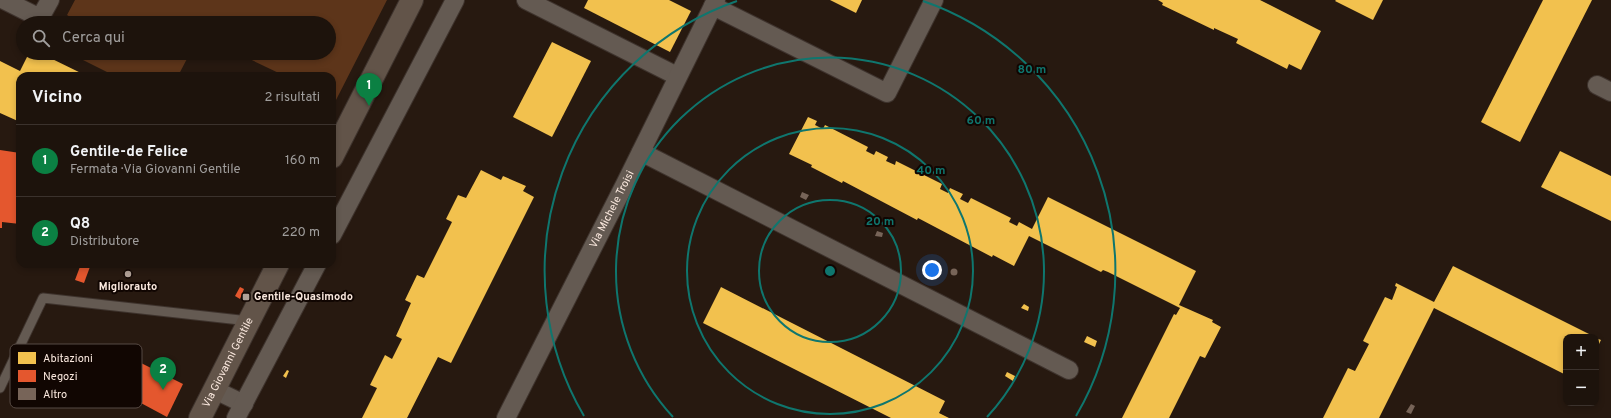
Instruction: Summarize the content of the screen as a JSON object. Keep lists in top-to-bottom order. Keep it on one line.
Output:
{"streets":{"main road":["Via Giovanni Gentile"],"street":["Via Michele Troisi"]},"places":{"other":["Migliorauto"],"transit":["Gentile-Quasimodo"]},"legend":["Abitazioni","Negozi","Altro"],"page":{"search":"Cerca qui","heading":["Vicino","2 risultati"],"pins":["1","2"],"list":[{"mark":"1","name":"Gentile-de Felice","note":"Fermata · Via Giovanni Gentile","value":"160 m"},{"mark":"2","name":"Q8","note":"Distributore","value":"220 m"}],"map_buttons":["+","−"]},"rings":["80 m","60 m","40 m","20 m"]}
